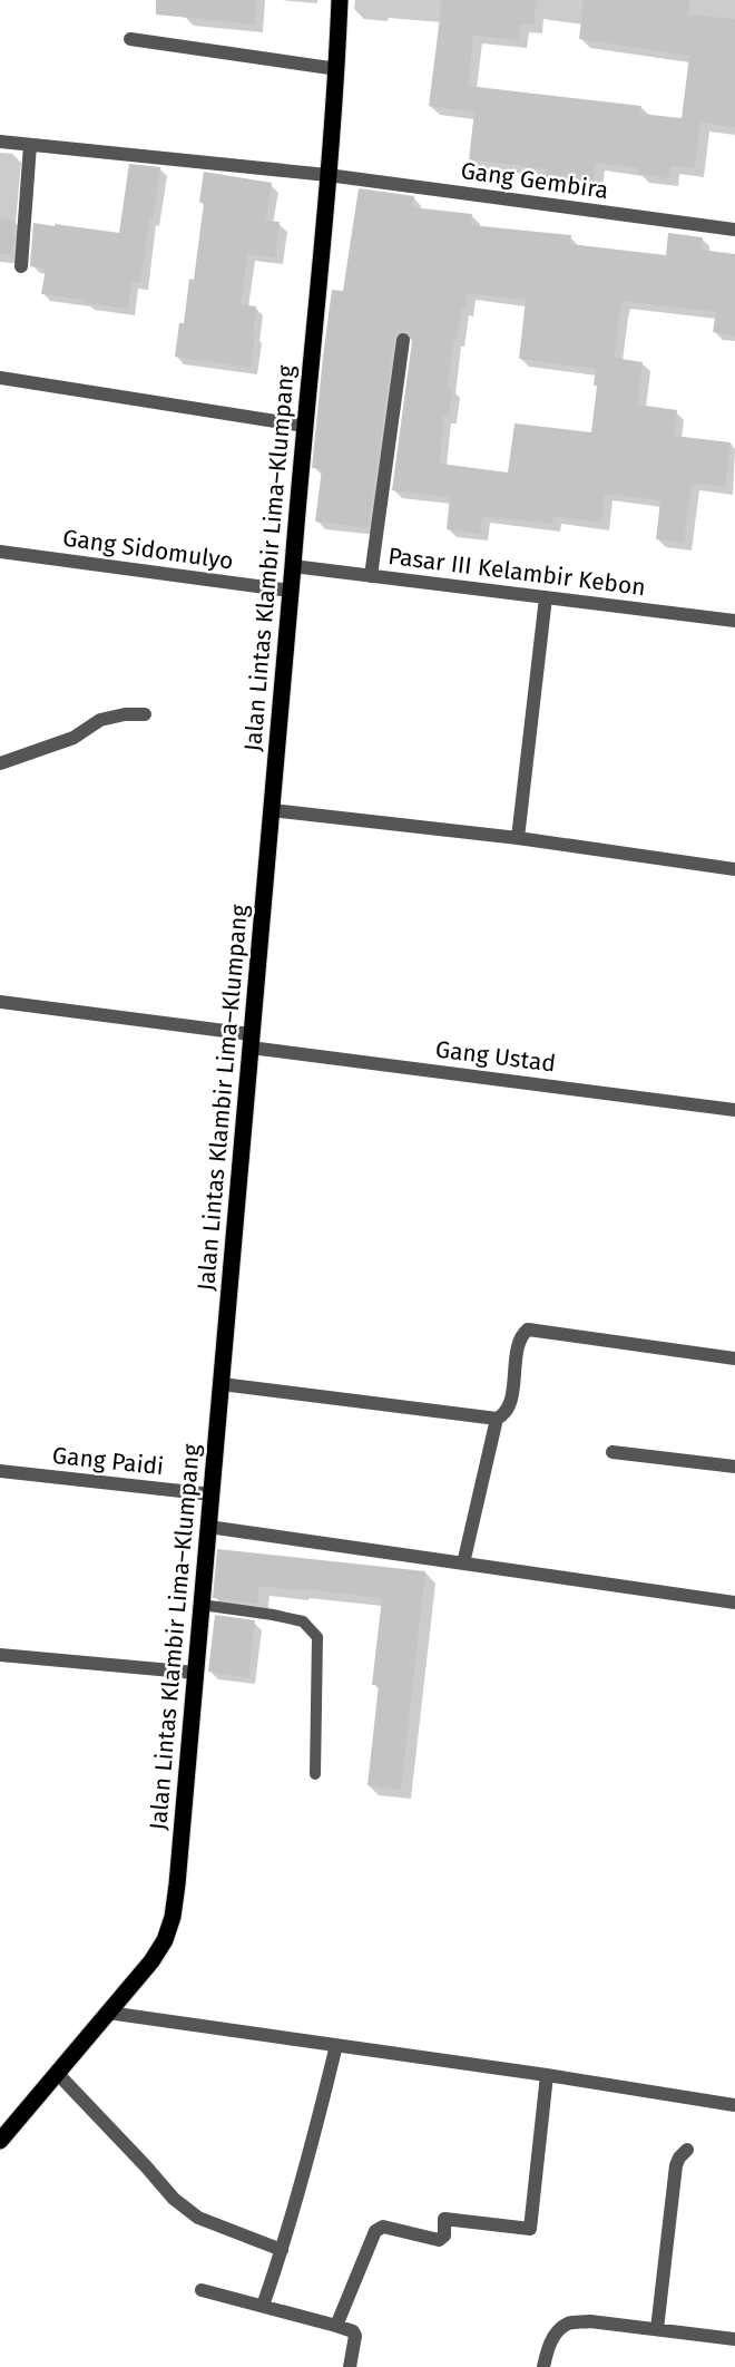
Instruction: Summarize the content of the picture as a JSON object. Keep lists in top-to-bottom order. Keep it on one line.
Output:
{"streets":{"main road":["Jalan Lintas Klambir Lima–Klumpang"],"street":["Gang Gembira","Gang Sidomulyo","Pasar III Kelambir Kebon","Gang Ustad","Gang Paidi"]},"crossings":[["Gang Gembira","Jalan Lintas Klambir Lima–Klumpang"],["Gang Sidomulyo","Jalan Lintas Klambir Lima–Klumpang"],["Jalan Lintas Klambir Lima–Klumpang","Pasar III Kelambir Kebon"],["Jalan Lintas Klambir Lima–Klumpang","Gang Ustad"],["Jalan Lintas Klambir Lima–Klumpang","Gang Paidi"]]}
